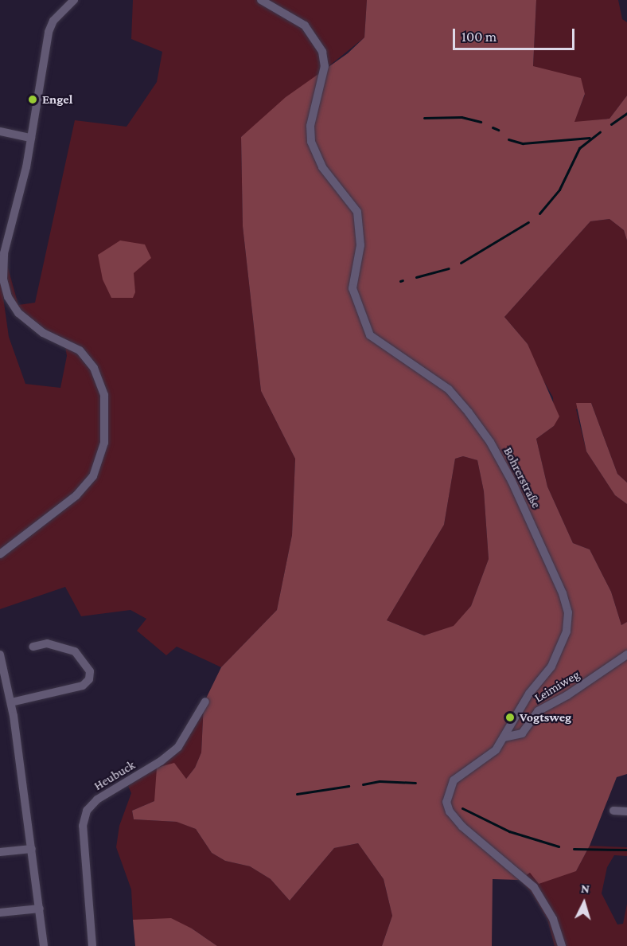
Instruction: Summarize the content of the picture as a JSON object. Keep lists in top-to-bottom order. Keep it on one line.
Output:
{"streets":{"street":["Bohrerstraße","Leimiweg","Heubuck"]},"crossings":[["Bohrerstraße","Leimiweg"]],"places":["Engel","Vogtsweg"],"scale_bar":"100 m","north":"top"}
